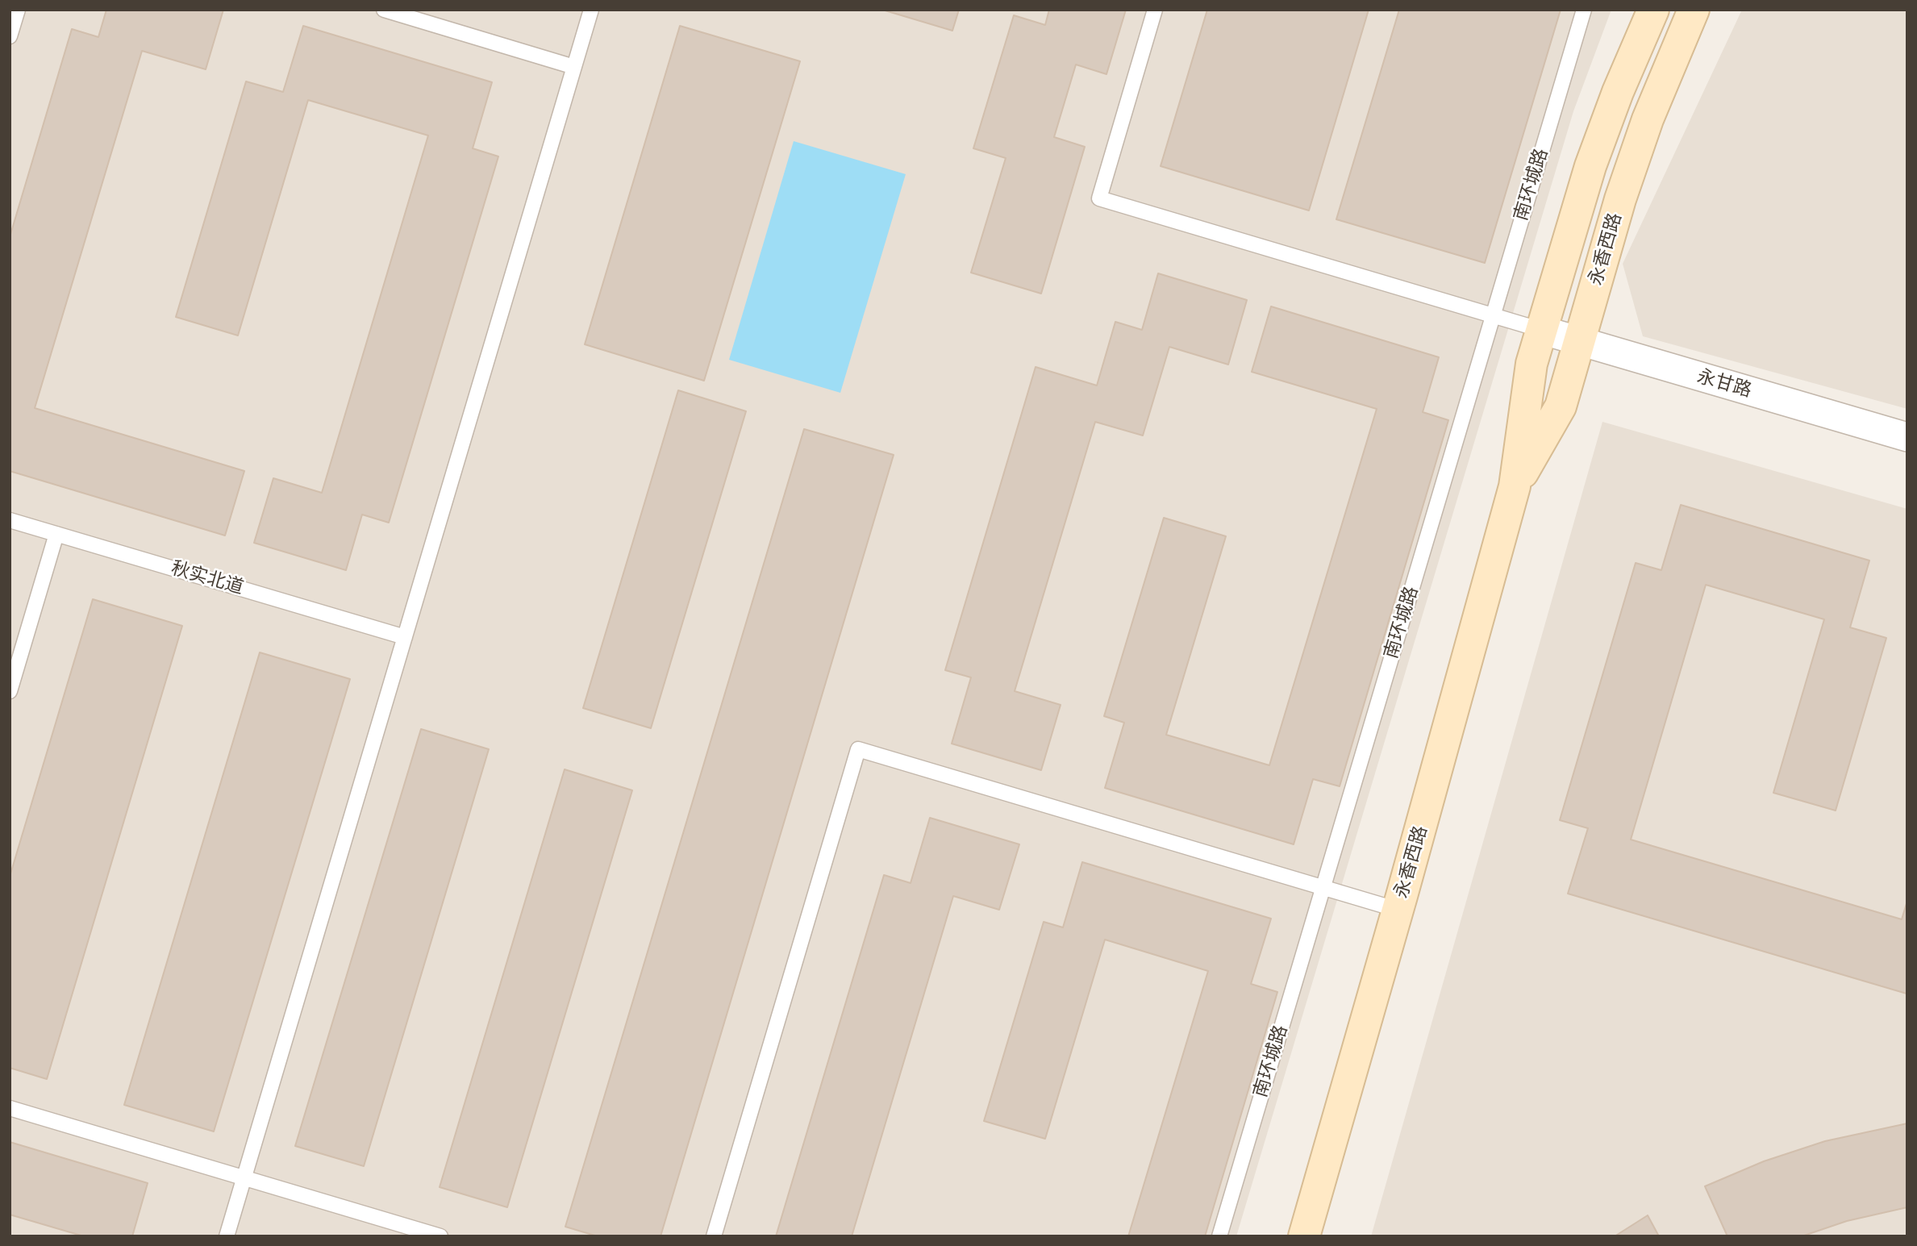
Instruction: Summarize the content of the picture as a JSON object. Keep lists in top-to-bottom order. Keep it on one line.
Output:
{"streets":{"main road":["永香西路"],"street":["永甘路"],"lane":["南环城路","秋实北道"]},"crossings":[["永香西路","永甘路"]]}
